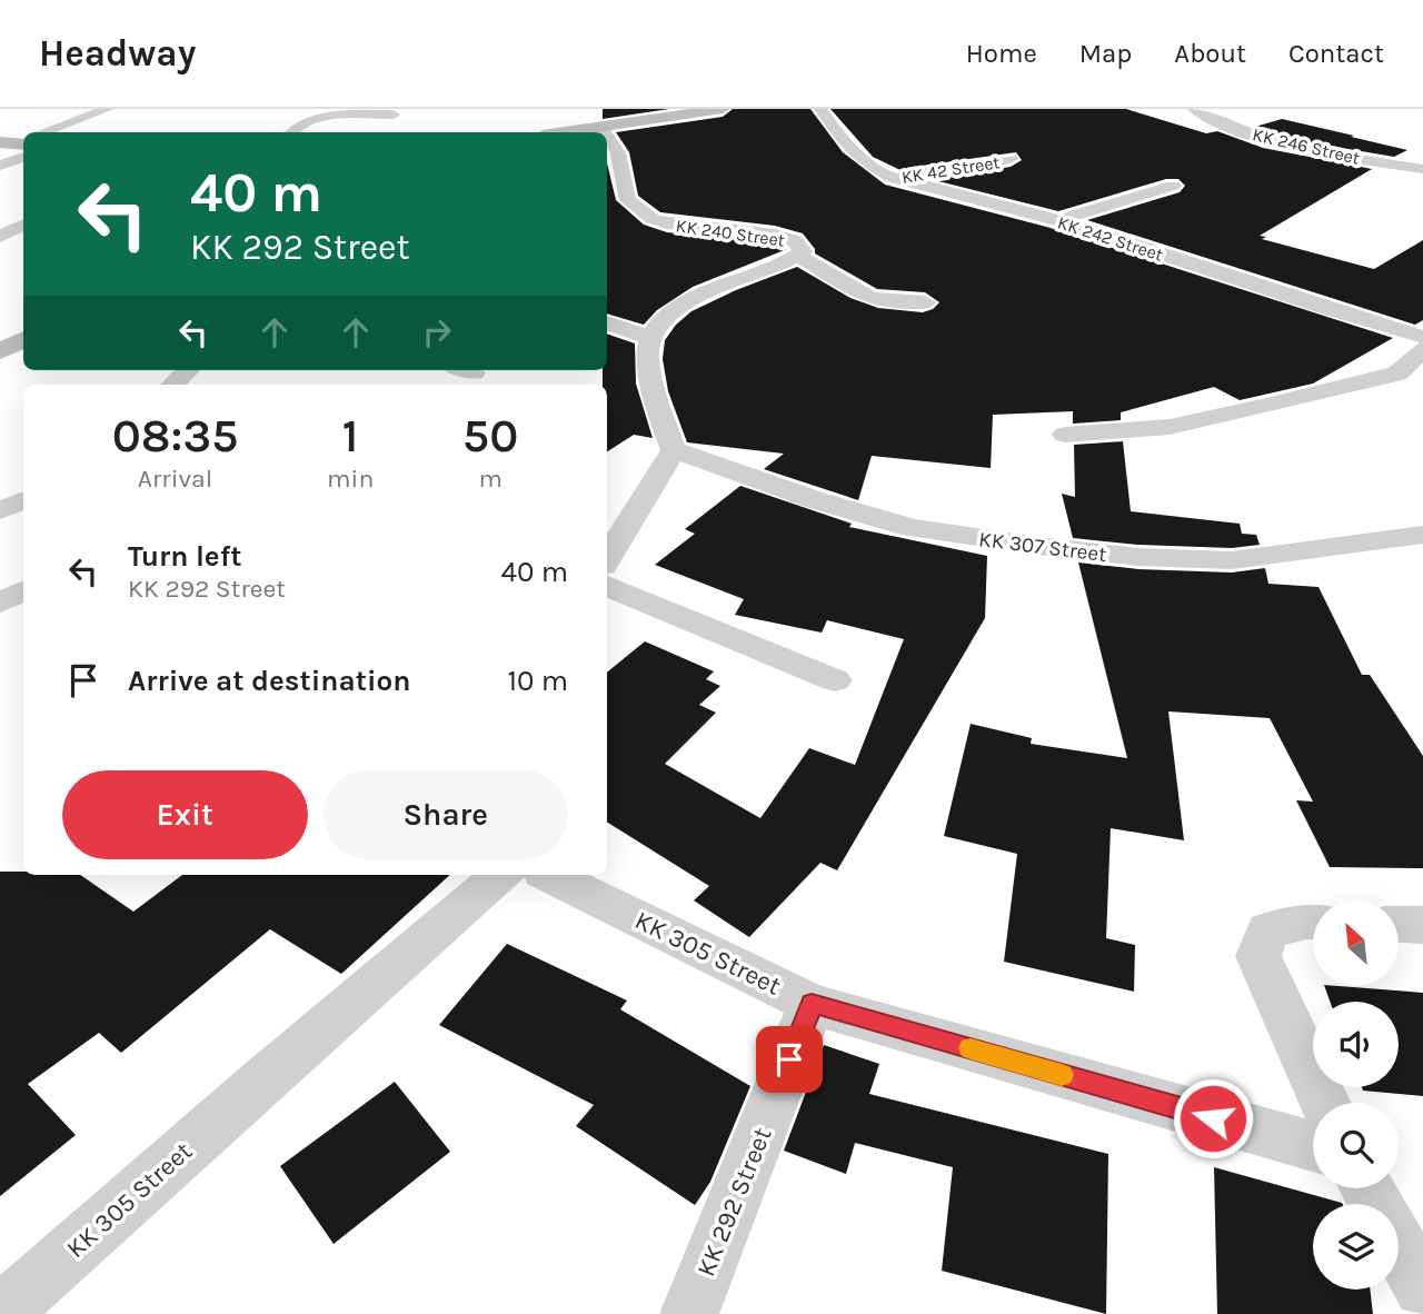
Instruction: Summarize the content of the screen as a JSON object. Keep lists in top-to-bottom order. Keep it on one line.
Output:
{"streets":{"street":["KK 246 Street","KK 42 Street","KK 240 Street","KK 242 Street","KK 307 Street","KK 305 Street","KK 292 Street"]},"crossings":[["KK 42 Street","KK 242 Street"],["KK 305 Street","KK 292 Street"]],"north":"top left","page":{"header":"Headway","nav":["Home","Map","About","Contact"],"turn":["40 m","KK 292 Street"],"eta":["08:35","Arrival","1","min","50","m"],"list":[{"name":"Turn left","note":"KK 292 Street","value":"40 m"},{"name":"Arrive at destination","value":"10 m"}],"buttons":["Exit","Share"]}}
